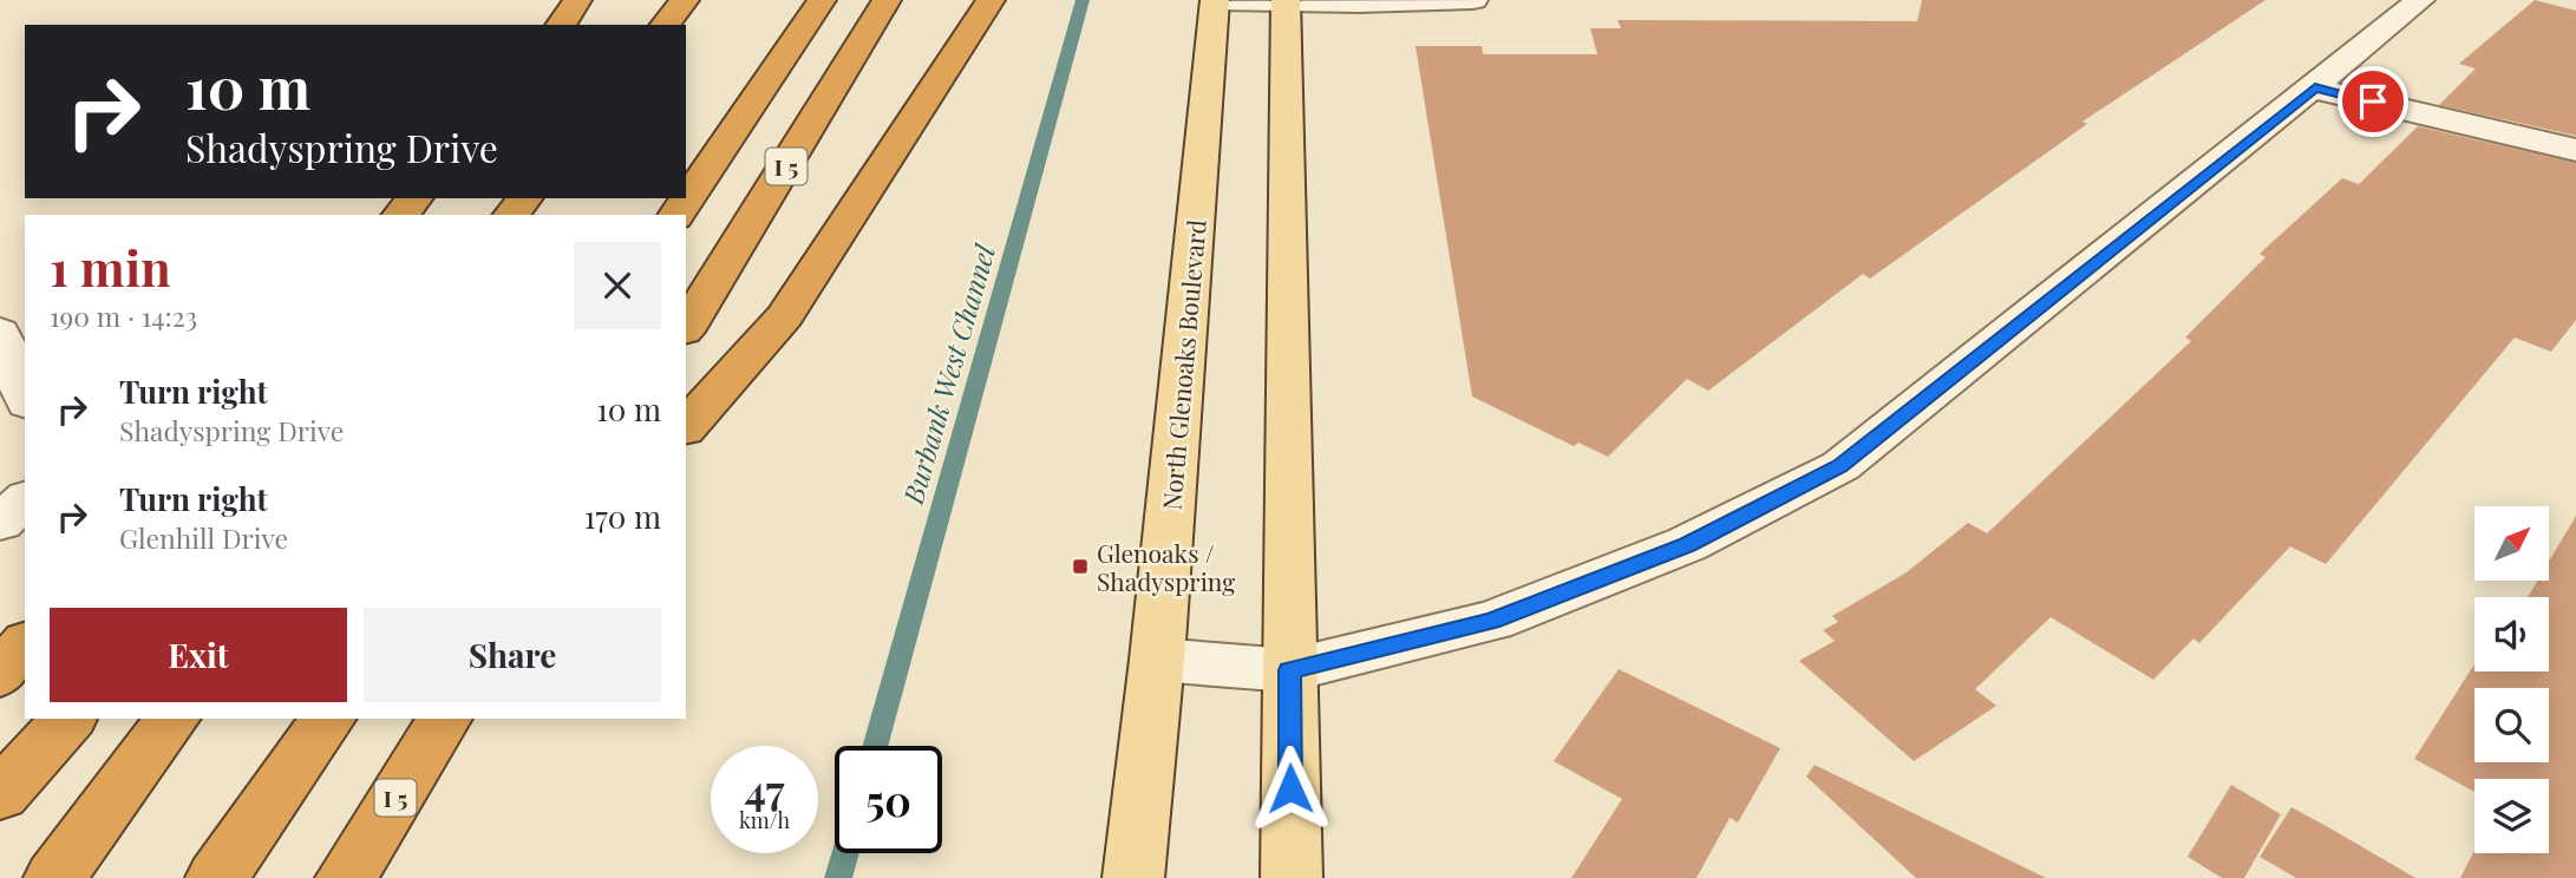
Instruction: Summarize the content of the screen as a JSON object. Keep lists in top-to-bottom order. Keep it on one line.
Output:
{"streets":{"highway":["I 5"],"main road":["North Glenoaks Boulevard"]},"water":["Burbank West Channel"],"places":{"transit":["Glenoaks / Shadyspring"]},"north":"top right","page":{"turn":["10 m","Shadyspring Drive"],"heading":["1 min","190 m · 14:23"],"list":[{"name":"Turn right","note":"Shadyspring Drive","value":"10 m"},{"name":"Turn right","note":"Glenhill Drive","value":"170 m"}],"buttons":["Exit","Share"],"speed":"47 km/h","limit":"50"}}
